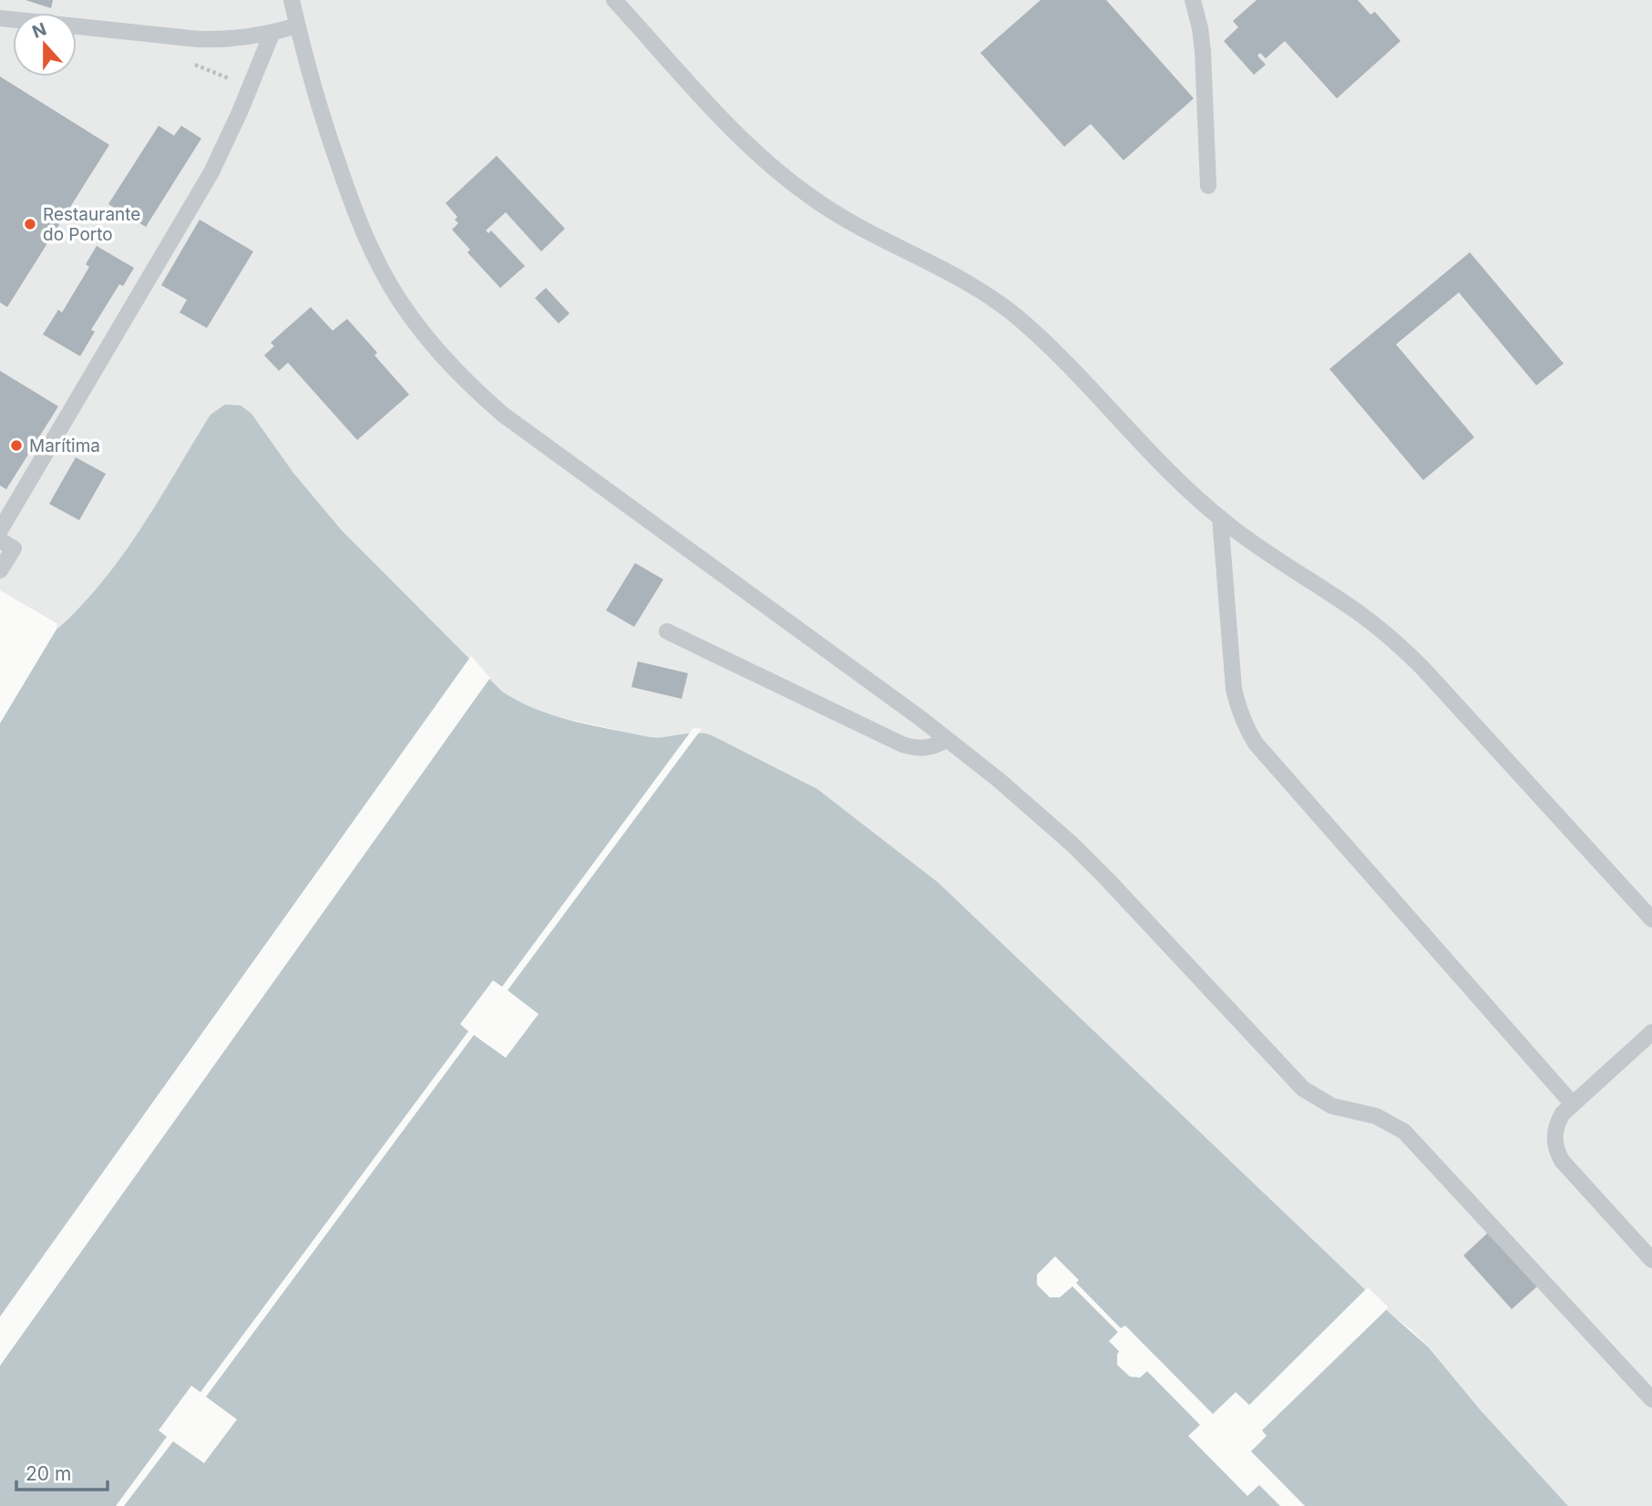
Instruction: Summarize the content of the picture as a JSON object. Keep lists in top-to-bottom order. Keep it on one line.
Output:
{"places":["Restaurante do Porto","Marítima"],"scale_bar":"20 m","north":"top"}
